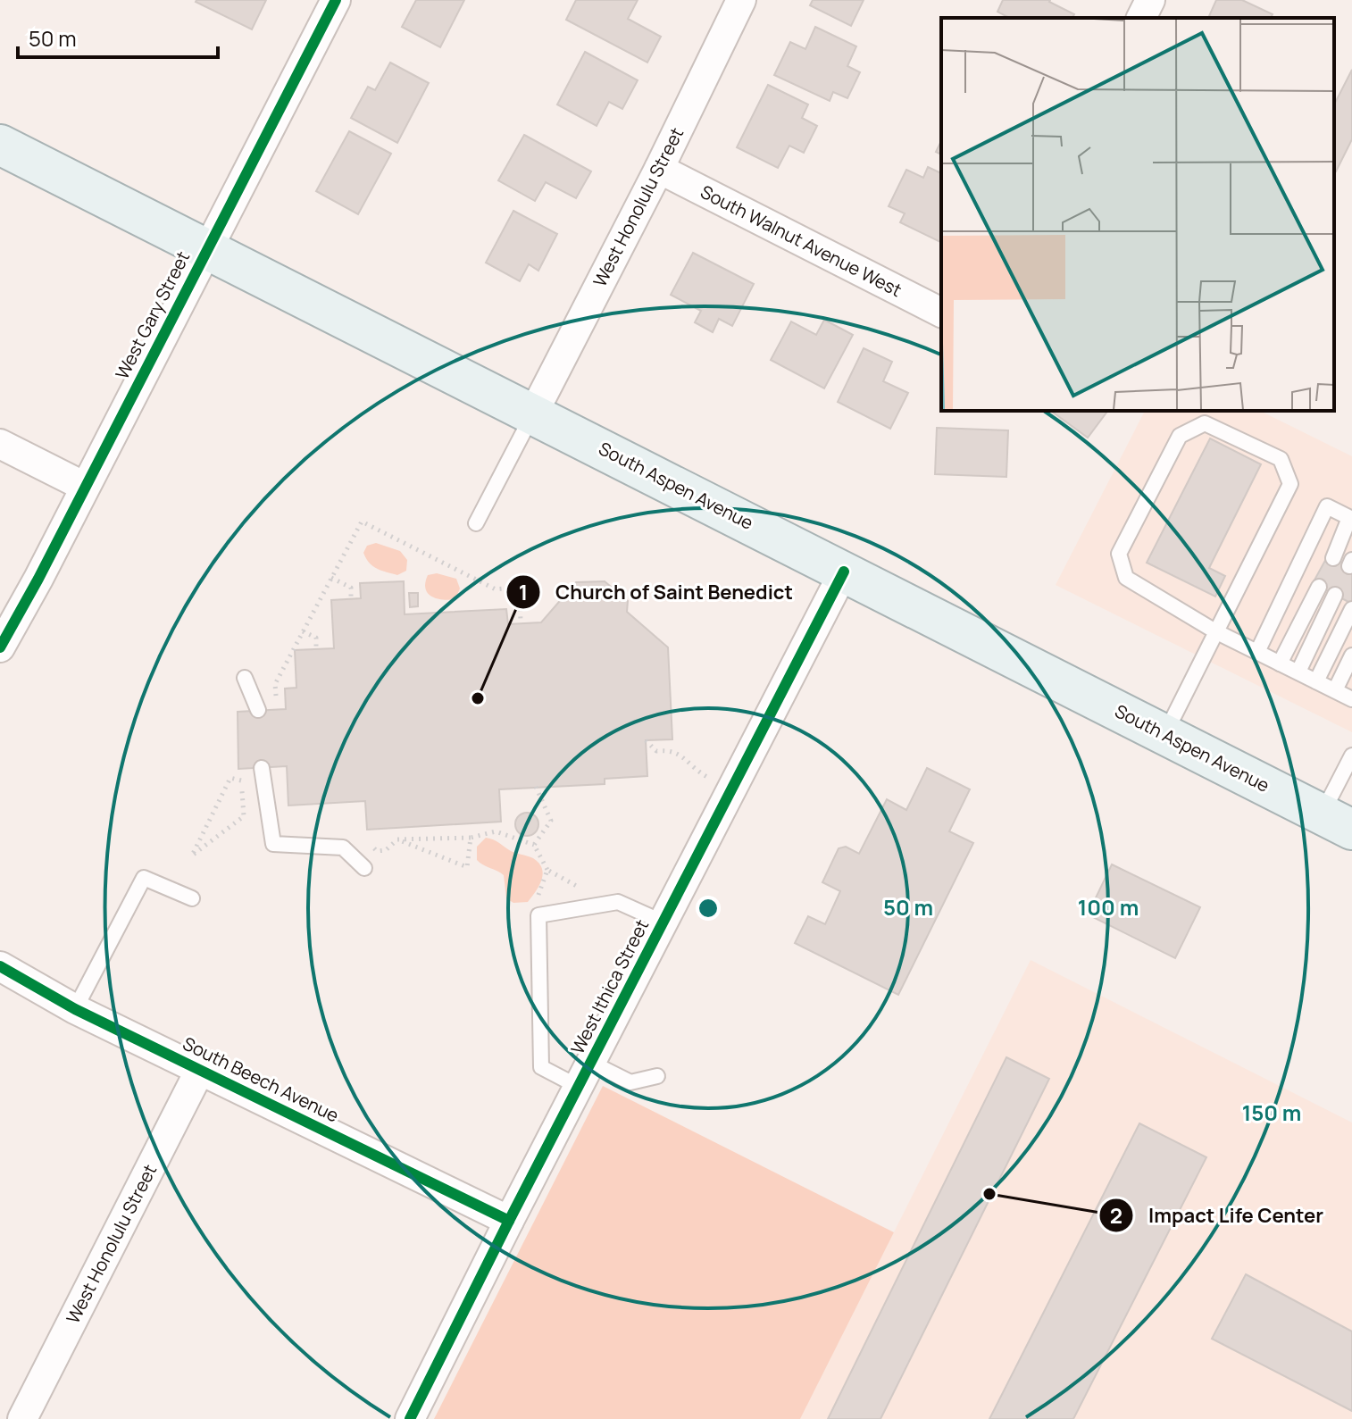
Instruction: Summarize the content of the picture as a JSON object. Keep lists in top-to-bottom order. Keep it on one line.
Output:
{"streets":{"main road":["South Aspen Avenue"],"street":["West Honolulu Street","South Walnut Avenue West","West Gary Street","West Ithica Street","South Beech Avenue"]},"crossings":[["West Honolulu Street","South Walnut Avenue West"],["West Honolulu Street","South Aspen Avenue"],["West Honolulu Street","South Beech Avenue"],["West Gary Street","South Aspen Avenue"],["South Aspen Avenue","West Ithica Street"],["West Ithica Street","South Beech Avenue"]],"places":["Church of Saint Benedict","Impact Life Center"],"scale_bar":"50 m","rings":["50 m","100 m","150 m"]}
